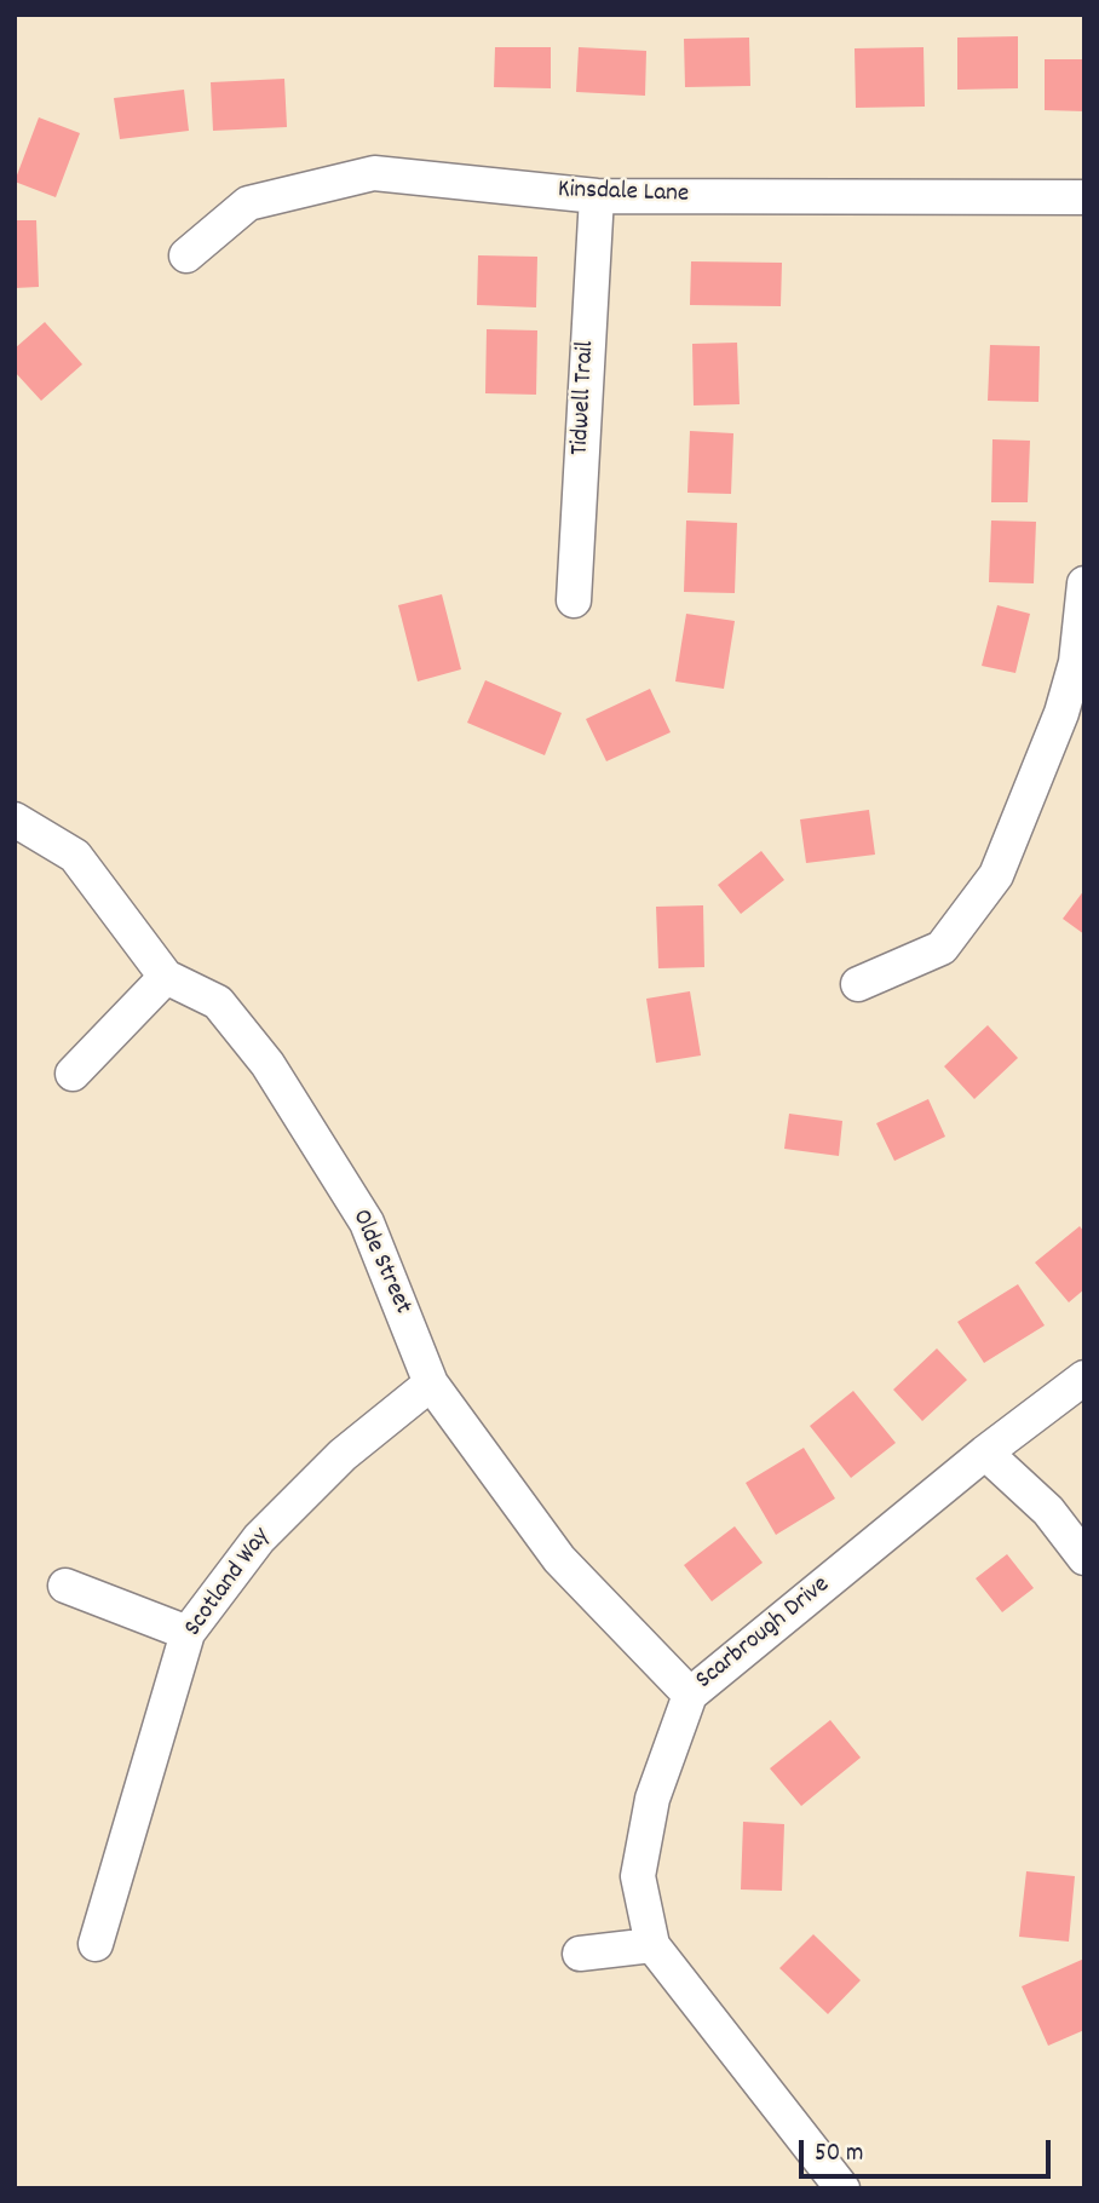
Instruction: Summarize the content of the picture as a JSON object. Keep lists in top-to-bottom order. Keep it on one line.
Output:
{"streets":{"street":["Kinsdale Lane","Tidwell Trail","Olde Street","Scotland Way","Scarbrough Drive"]},"crossings":[["Kinsdale Lane","Tidwell Trail"],["Olde Street","Scotland Way"],["Olde Street","Scarbrough Drive"]],"scale_bar":"50 m"}
